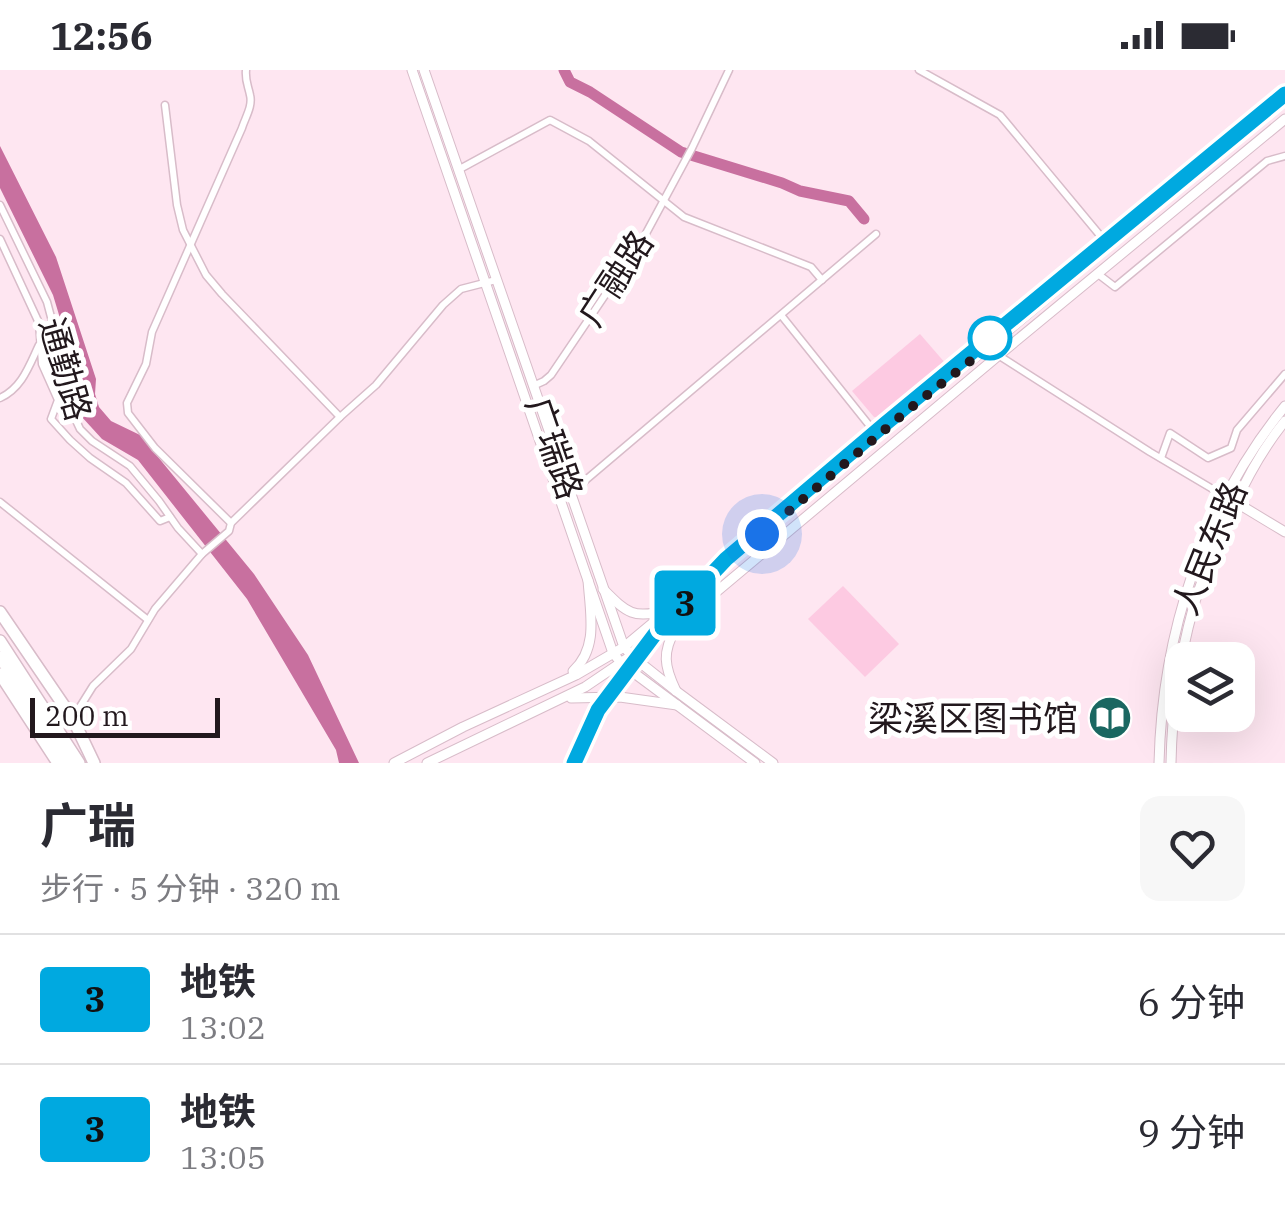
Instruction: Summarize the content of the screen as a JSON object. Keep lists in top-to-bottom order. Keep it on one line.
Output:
{"streets":{"main road":["广瑞路","人民东路"],"street":["广融路","通勤路"]},"crossings":[["广融路","广瑞路"]],"places":{"library":["梁溪区图书馆"]},"lines":["metro line 3"],"scale_bar":"200 m","page":{"status":"12:56","on_map":"3","scale":"200 m","heading":["广瑞","步行 · 5 分钟 · 320 m"],"list":[{"mark":"3","name":"地铁","note":"13:02","value":"6 分钟"},{"mark":"3","name":"地铁","note":"13:05","value":"9 分钟"}]}}
